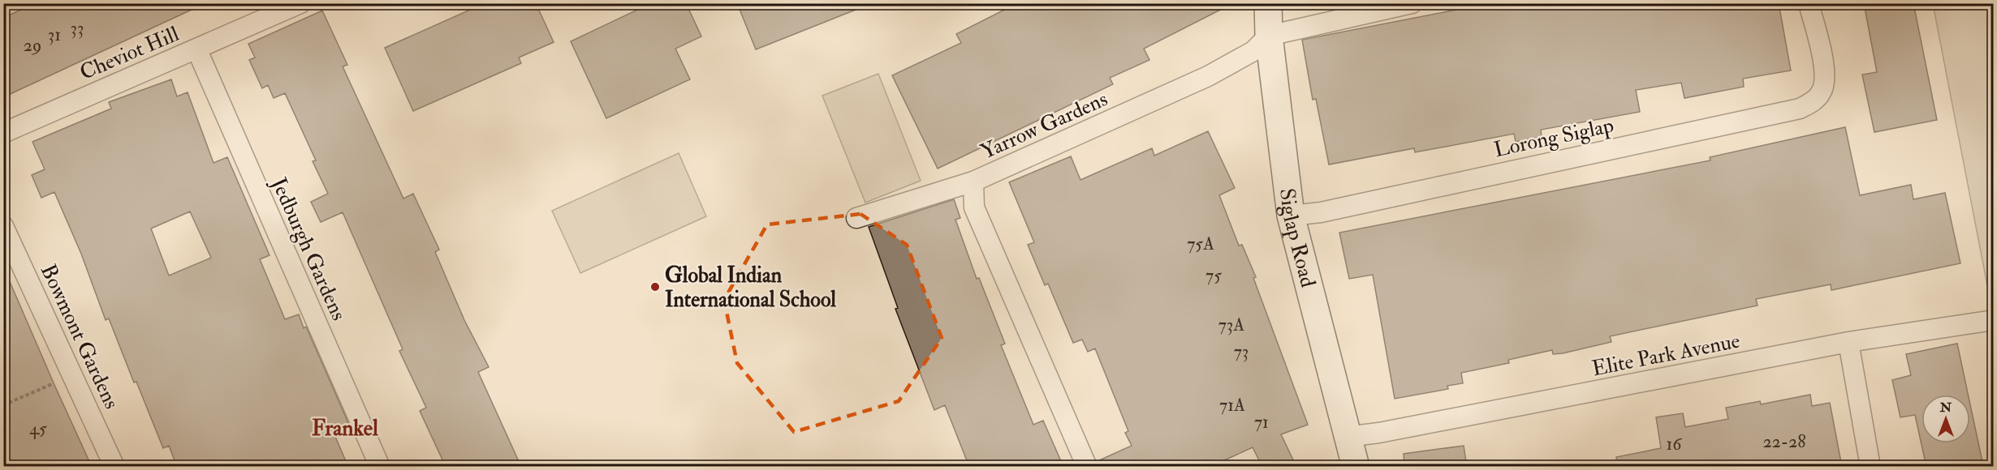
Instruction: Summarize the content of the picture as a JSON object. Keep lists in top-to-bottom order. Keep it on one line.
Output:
{"streets":{"main road":["Siglap Road"],"street":["Cheviot Hill","Yarrow Gardens","Lorong Siglap","Jedburgh Gardens","Bowmont Gardens","Elite Park Avenue"]},"crossings":[["Cheviot Hill","Jedburgh Gardens"],["Yarrow Gardens","Siglap Road"],["Lorong Siglap","Siglap Road"],["Siglap Road","Elite Park Avenue"]],"districts":["Frankel"],"places":["Global Indian International School"],"house_numbers":["33","31","29","75A","75","73A","73","71A","71","45","22-28","16"],"north":"top"}
